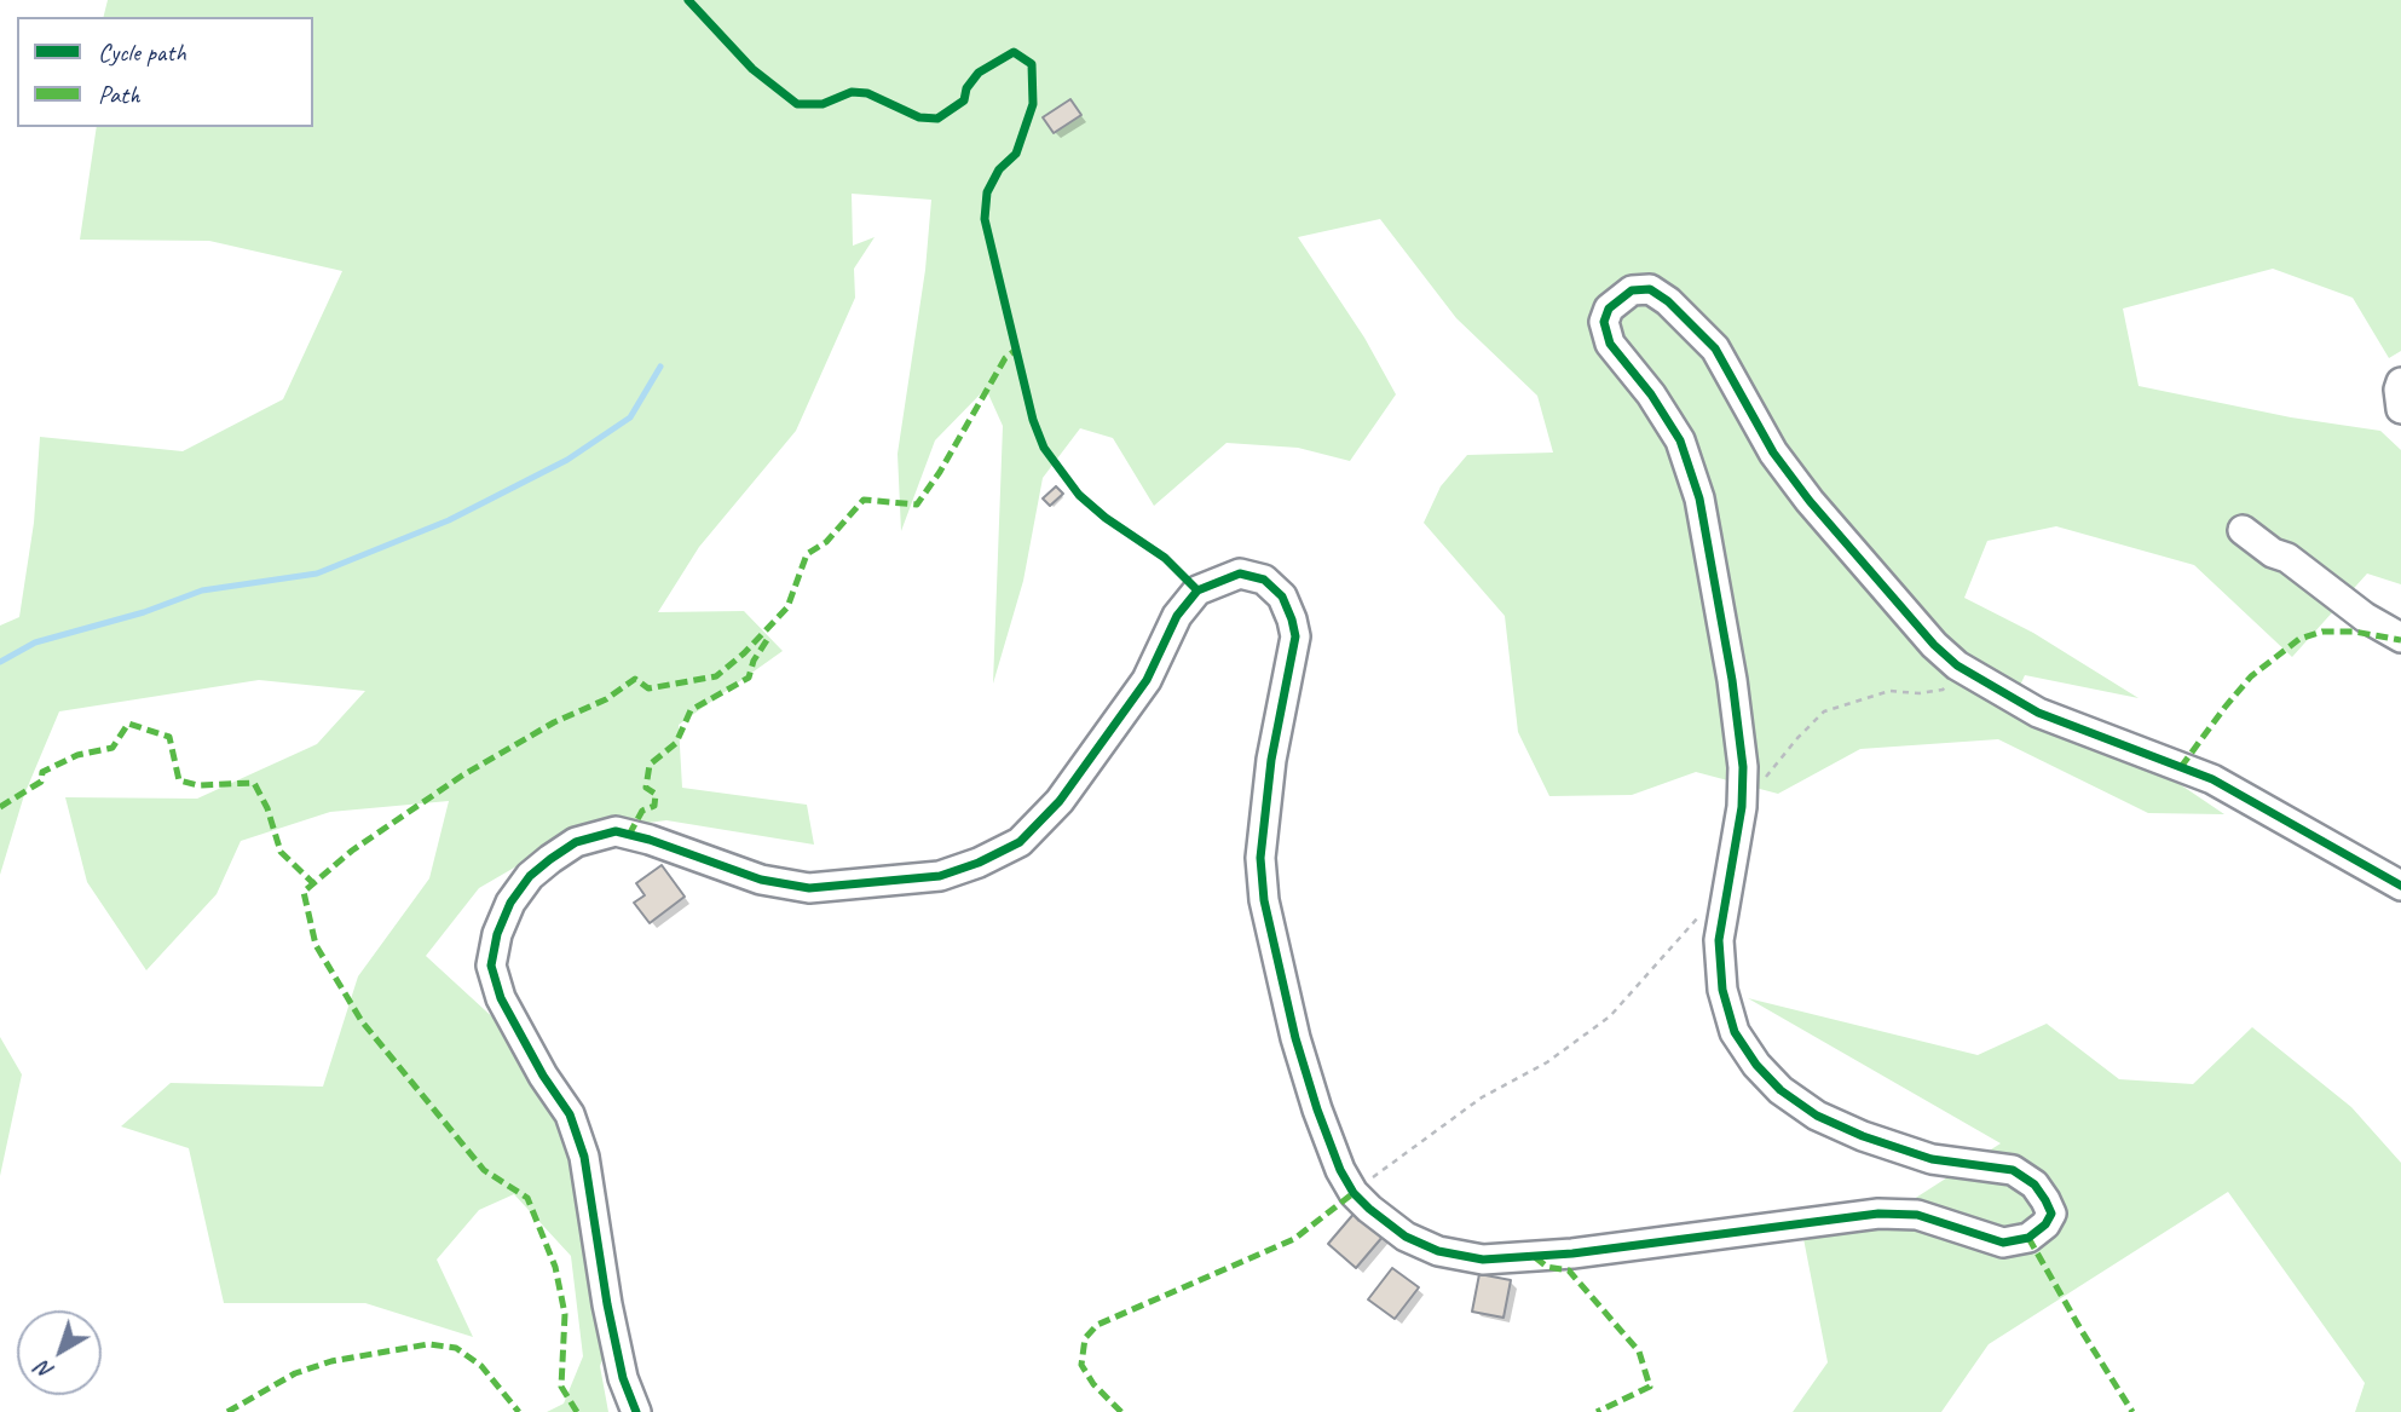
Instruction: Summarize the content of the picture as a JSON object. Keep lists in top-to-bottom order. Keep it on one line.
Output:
{"legend":["Cycle path","Path"],"north":"bottom left"}
